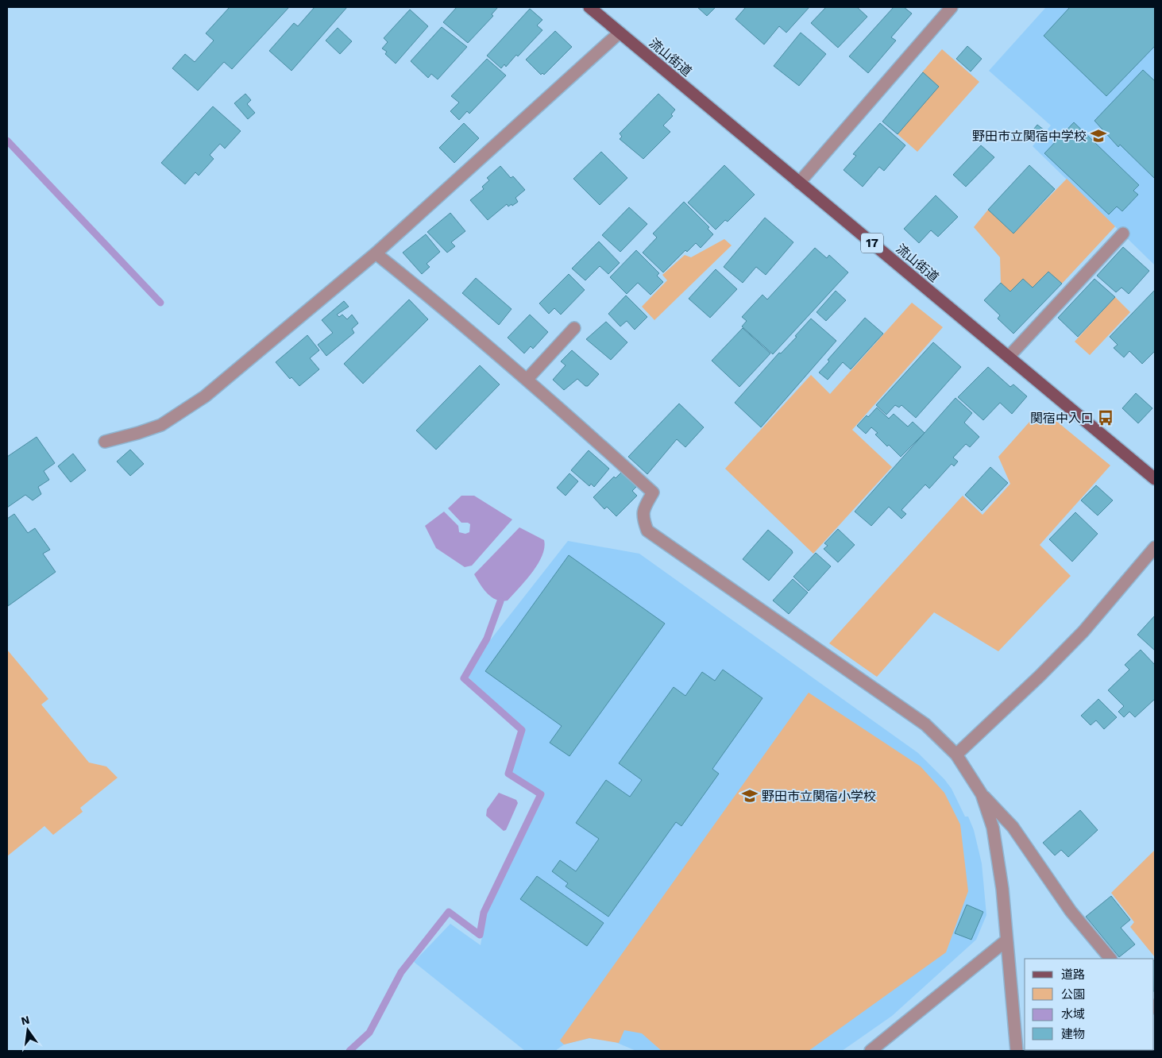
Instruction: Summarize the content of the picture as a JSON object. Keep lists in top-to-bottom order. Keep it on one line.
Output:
{"streets":{"main road":["流山街道","17"]},"places":{"school or university":["野田市立関宿中学校","野田市立関宿小学校"],"bus stop":["関宿中入口"]},"legend":["道路","公園","水域","建物"],"north":"top"}
